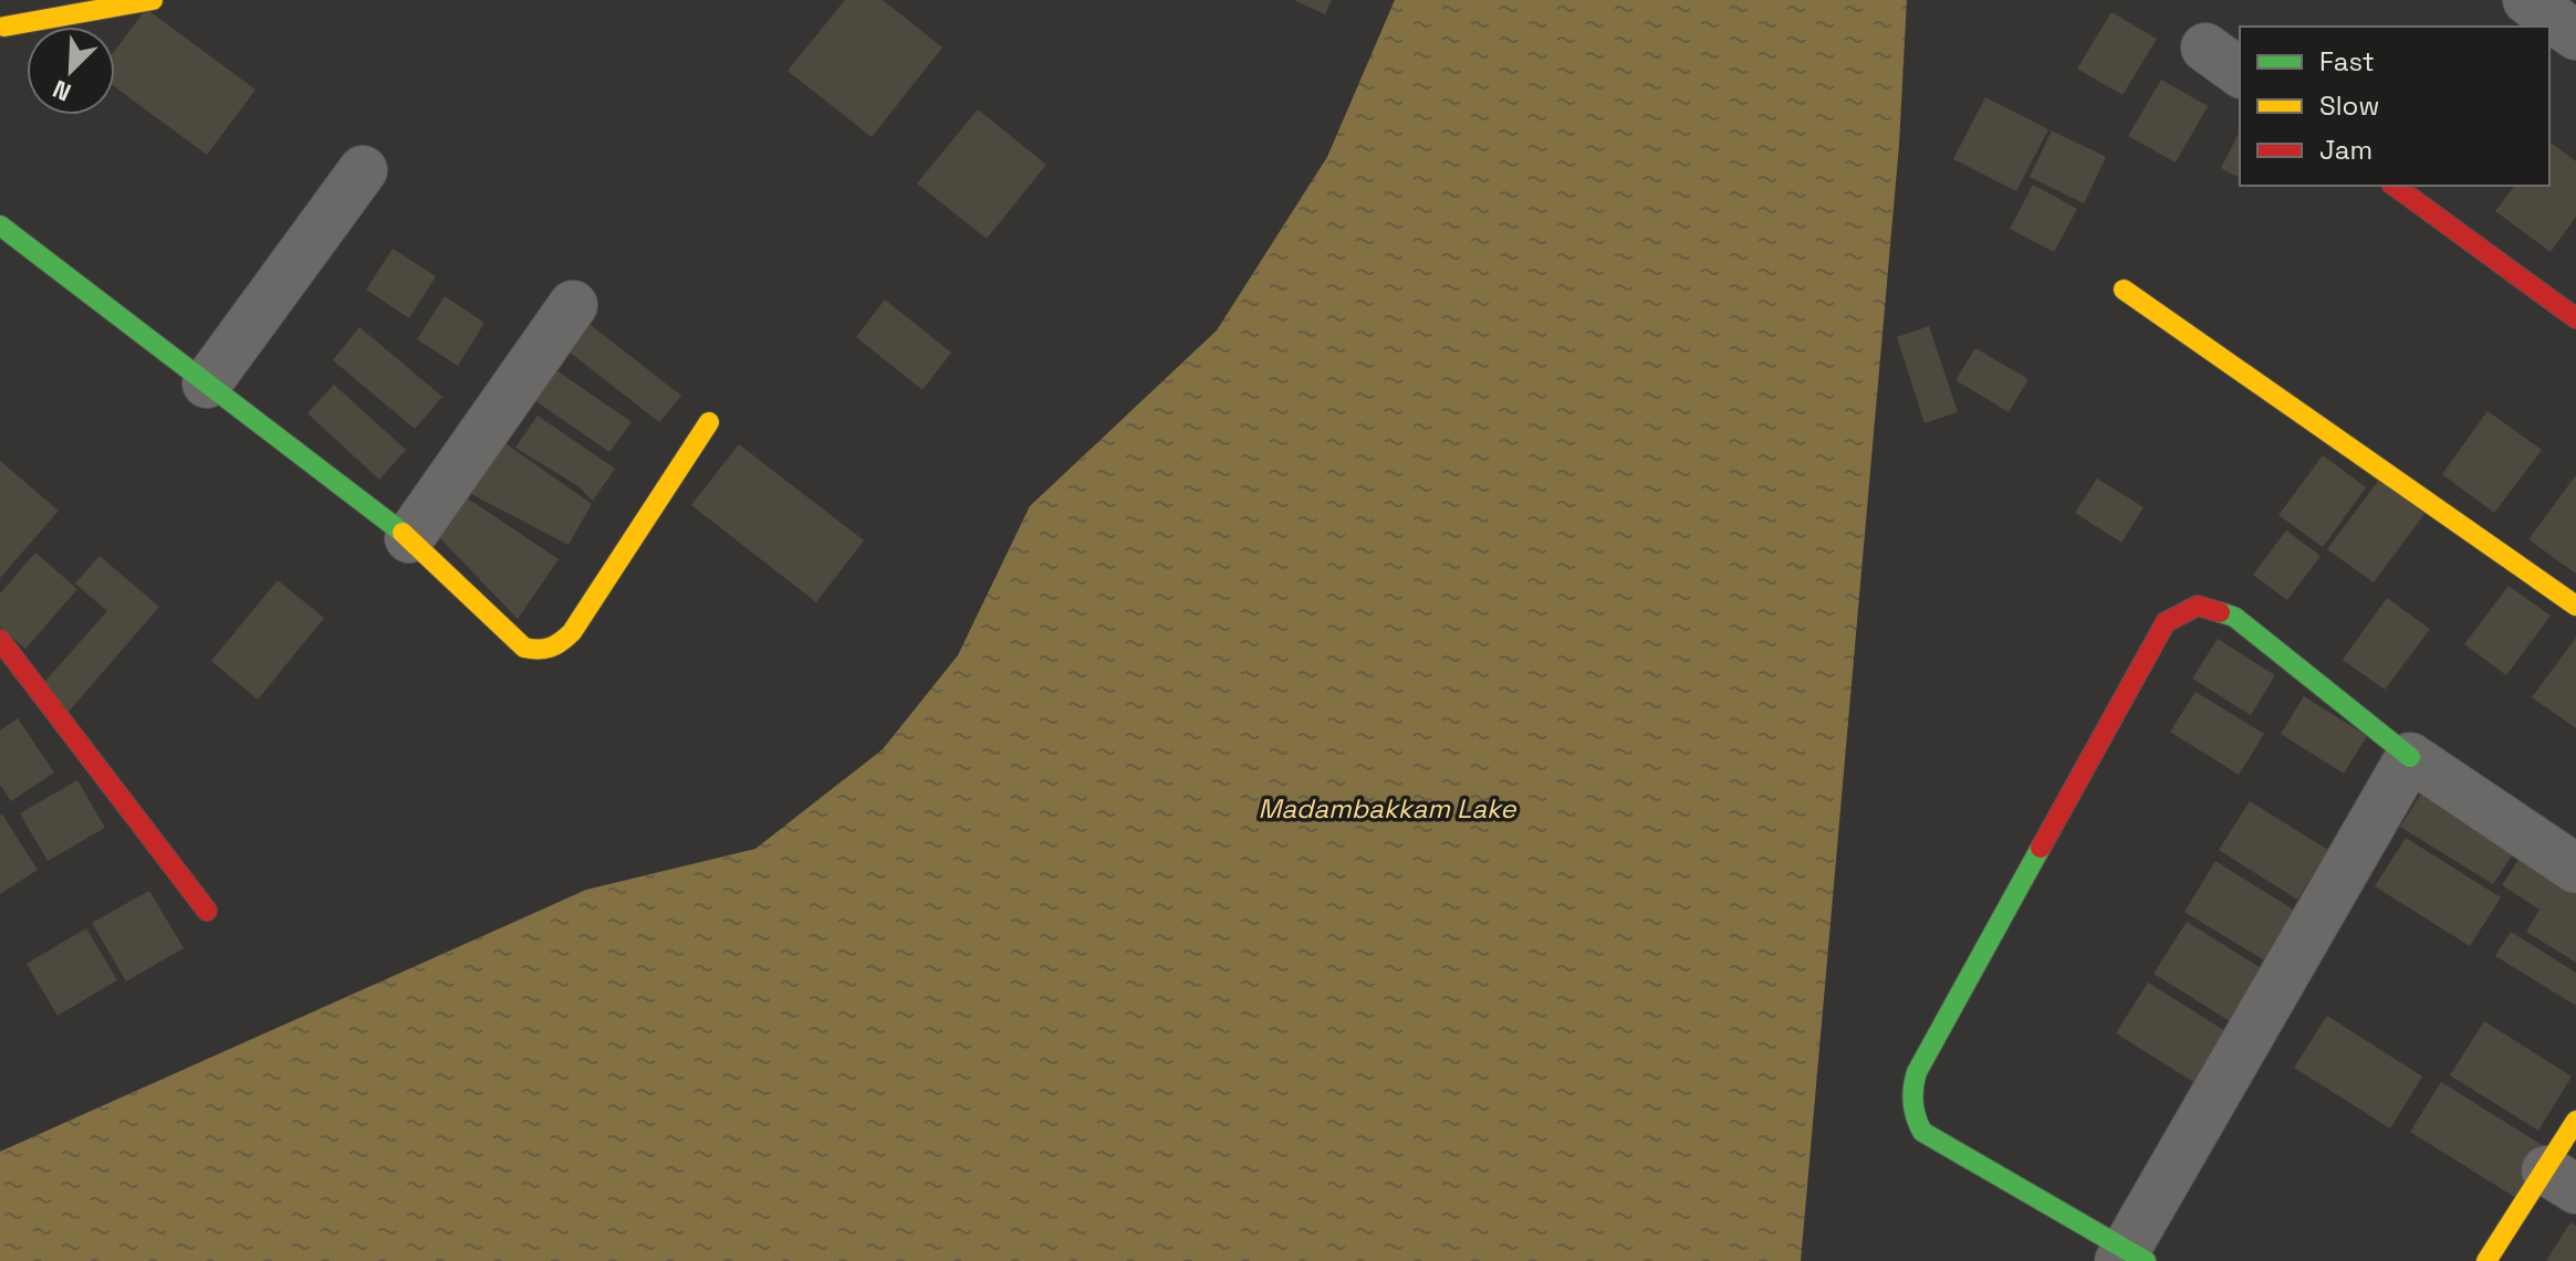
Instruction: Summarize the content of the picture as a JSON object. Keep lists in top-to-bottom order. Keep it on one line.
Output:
{"water":["Madambakkam Lake"],"legend":["Fast","Slow","Jam"],"north":"bottom left"}
